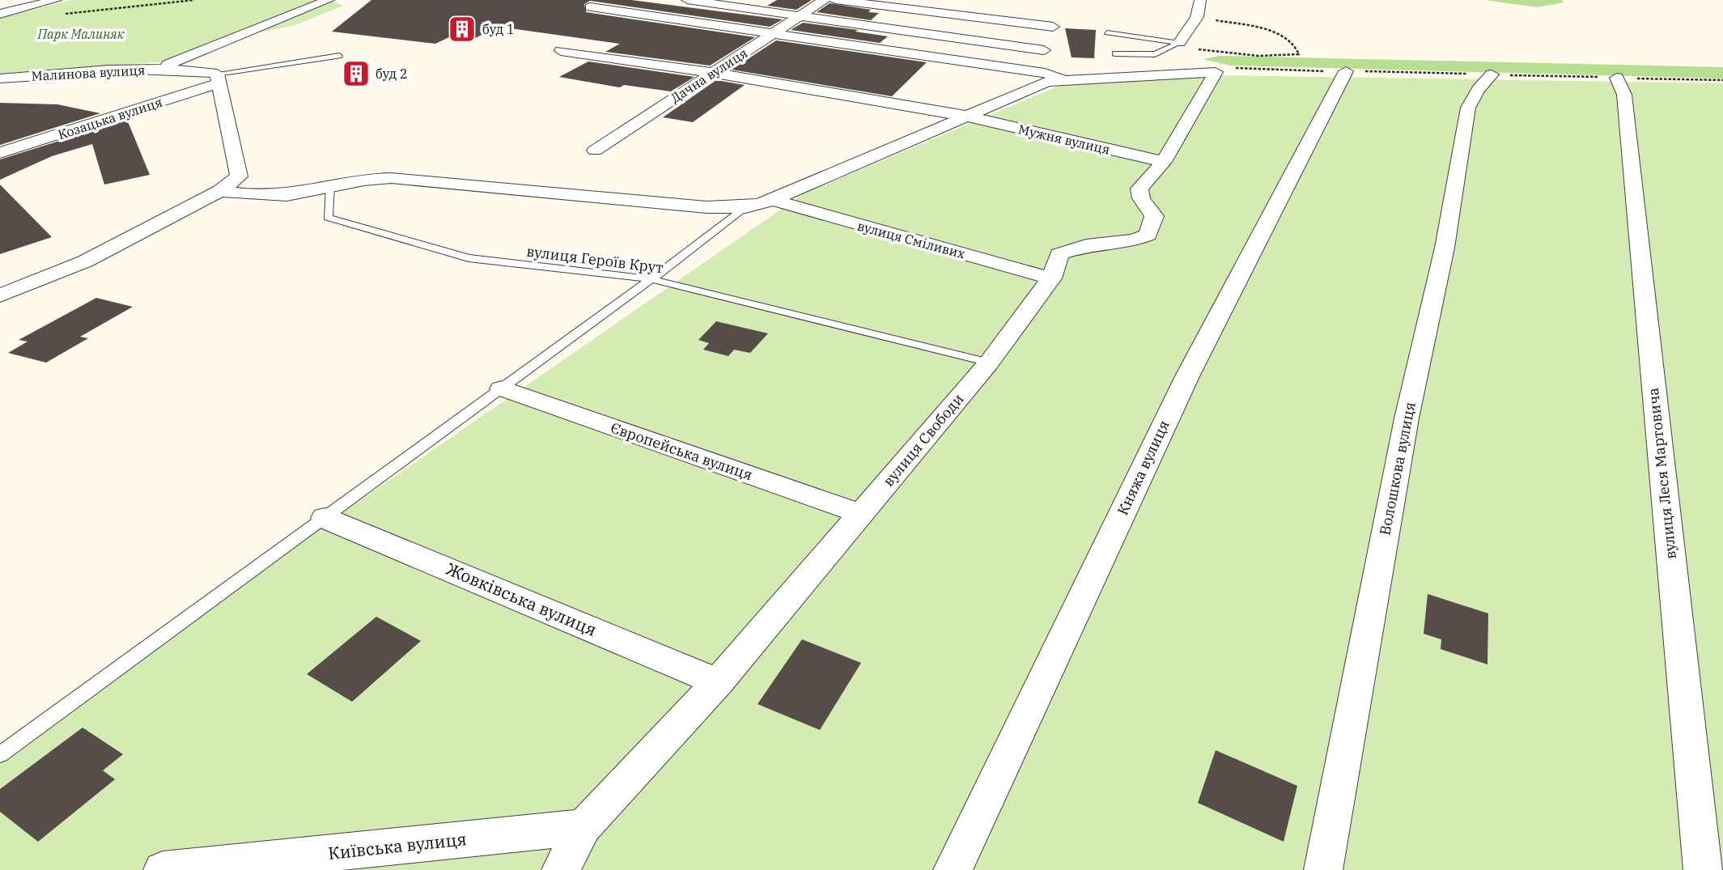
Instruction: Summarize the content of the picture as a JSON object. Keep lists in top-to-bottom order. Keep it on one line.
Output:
{"streets":{"street":["Малинова вулиця","Дачна вулиця","Козацька вулиця","Мужня вулиця","вулиця Сміливих","вулиця Свободи","Європейська вулиця","Княжа вулиця","Волошкова вулиця","вулиця Леся Мартовича","Жовківська вулиця","Київська вулиця"],"lane":["вулиця Героїв Крут"]},"crossings":[["Малинова вулиця","Козацька вулиця"],["Дачна вулиця","Мужня вулиця"],["Мужня вулиця","вулиця Свободи"],["вулиця Сміливих","вулиця Свободи"],["вулиця Героїв Крут","вулиця Свободи"],["вулиця Свободи","Європейська вулиця"],["вулиця Свободи","Жовківська вулиця"],["вулиця Свободи","Київська вулиця"]],"parks":["Парк Малиняк"],"places":{"building":["буд 1","буд 2"]}}
